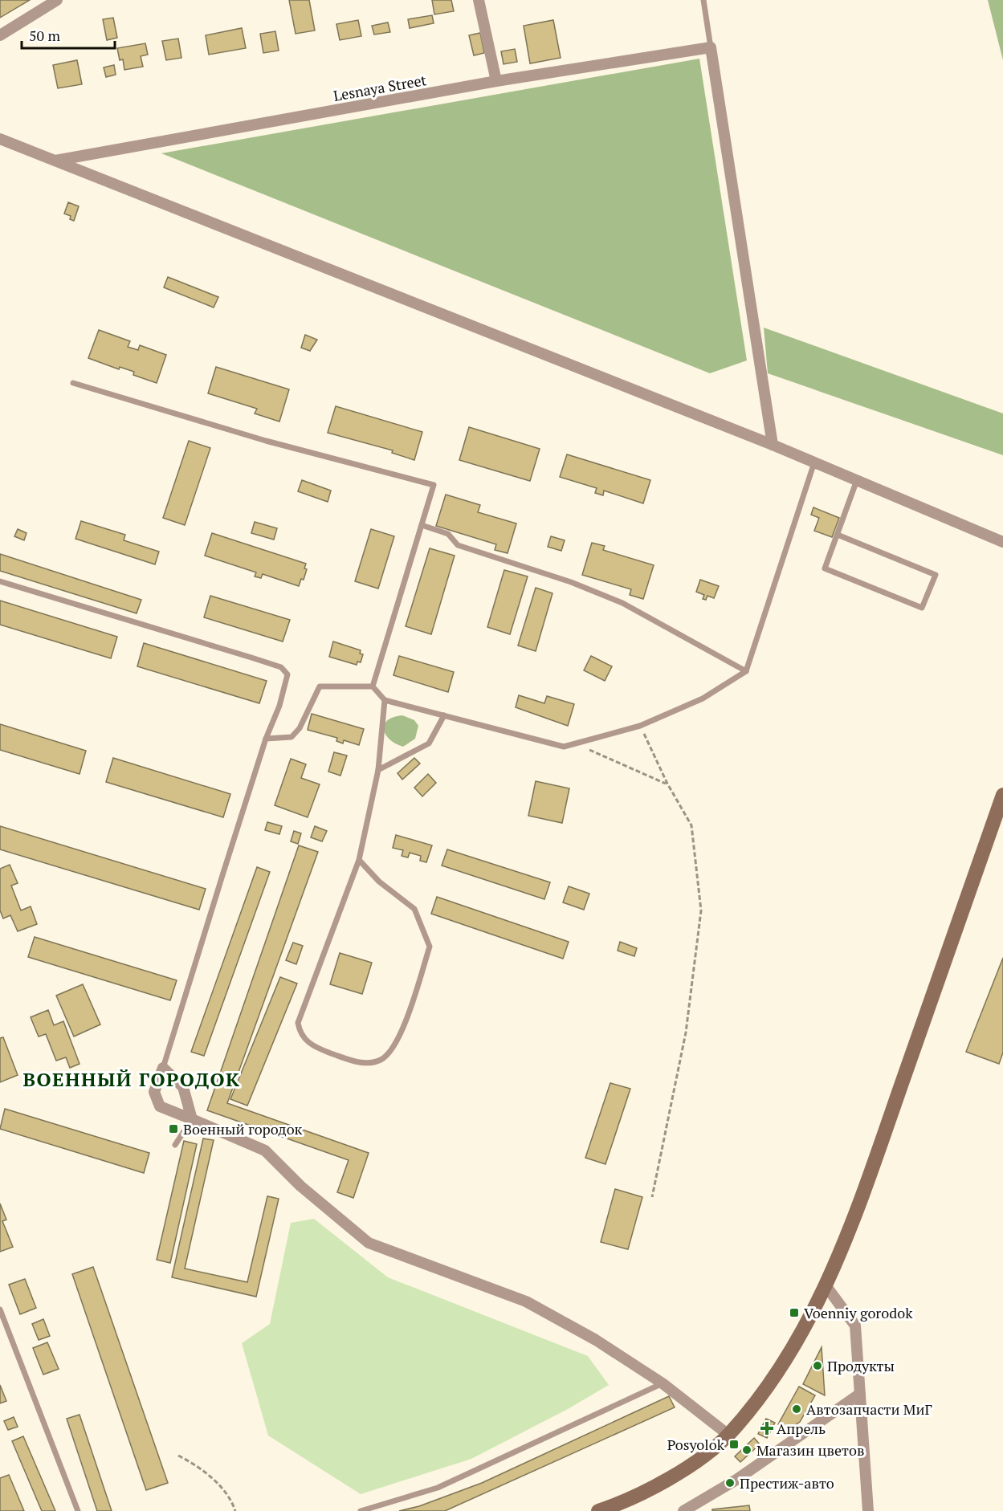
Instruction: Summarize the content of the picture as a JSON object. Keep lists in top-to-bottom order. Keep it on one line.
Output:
{"streets":{"street":["Lesnaya Street"]},"districts":["ВОЕННЫЙ ГОРОДОК"],"places":{"transit":["Военный городок","Voenniy gorodok","Posyolok"],"other":["Продукты","Автозапчасти МиГ","Магазин цветов","Престиж-авто"],"health":["Апрель"]},"scale_bar":"50 m"}
